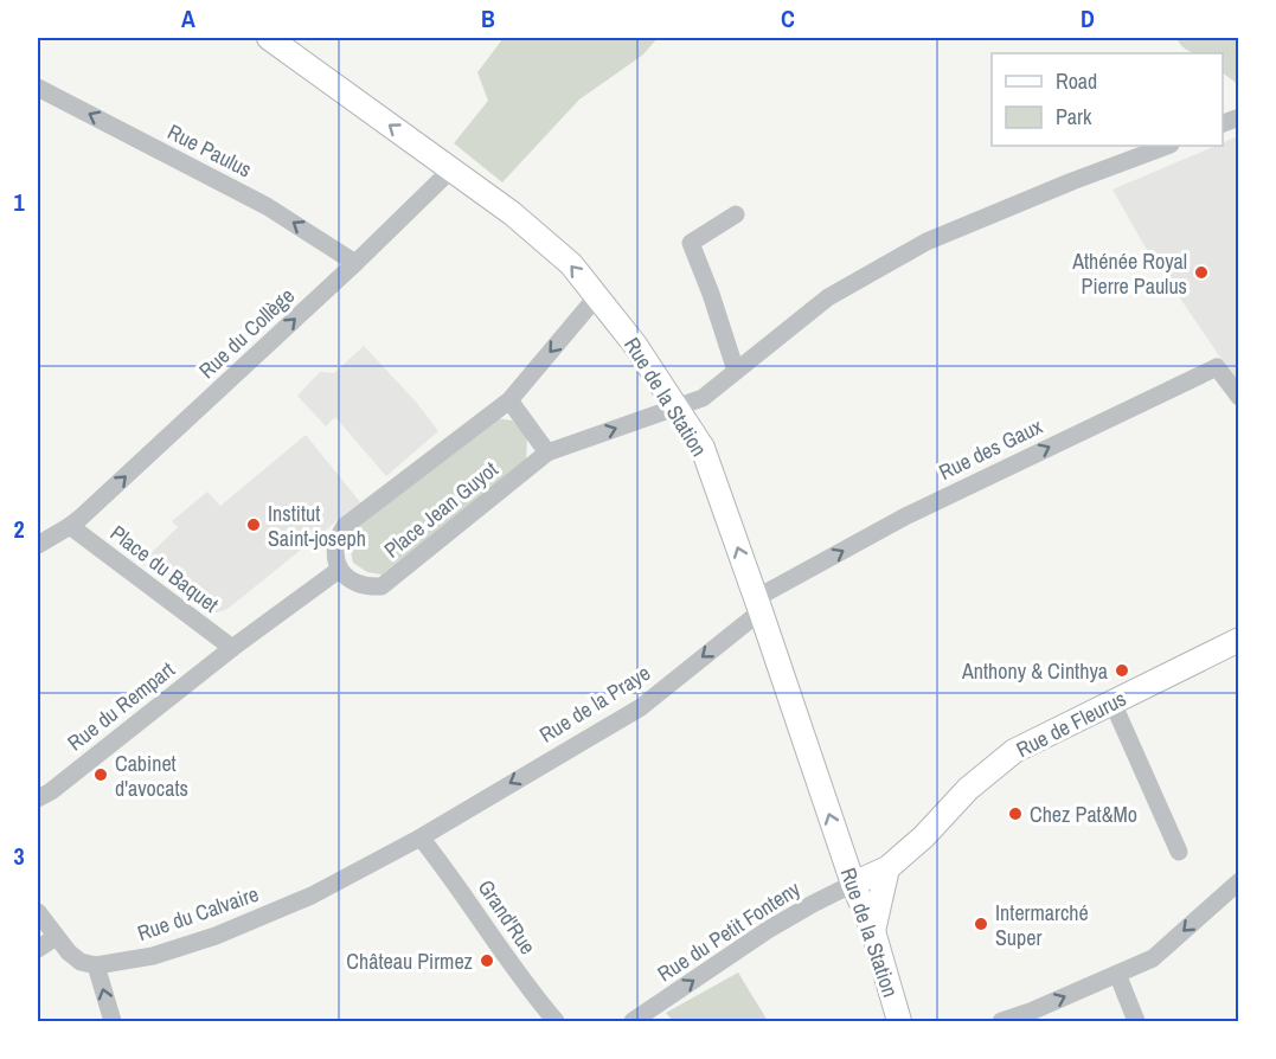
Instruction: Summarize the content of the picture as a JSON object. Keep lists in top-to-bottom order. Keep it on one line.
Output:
{"streets":{"main road":["Rue de la Station","Rue de Fleurus"],"street":["Rue Paulus","Rue du Collège","Rue des Gaux","Place Jean Guyot","Place du Baquet","Rue de la Praye","Rue du Rempart","Rue du Calvaire","Grand'Rue","Rue du Petit Fonteny"]},"crossings":[["Rue Paulus","Rue du Collège"],["Rue du Collège","Rue de la Station"],["Rue du Collège","Place du Baquet"],["Rue de la Station","Rue des Gaux"],["Rue de la Station","Place Jean Guyot"],["Rue de la Station","Rue de la Praye"],["Rue de la Station","Rue de Fleurus"],["Rue de la Station","Rue du Petit Fonteny"],["Rue des Gaux","Rue de la Praye"],["Place Jean Guyot","Rue du Rempart"],["Place du Baquet","Rue du Rempart"],["Rue de la Praye","Rue du Calvaire"],["Rue de la Praye","Grand'Rue"],["Rue de Fleurus","Rue du Petit Fonteny"],["Rue du Calvaire","Grand'Rue"]],"one_way":["Rue Paulus","Rue du Collège","Rue de la Station","Rue des Gaux","Rue de la Praye","Rue du Petit Fonteny"],"places":["Athénée Royal Pierre Paulus","Institut Saint-joseph","Anthony & Cinthya","Cabinet d'avocats","Chez Pat&Mo","Intermarché Super","Château Pirmez"],"legend":["Road","Park"],"grid":{"columns":["A","B","C","D"],"rows":["1","2","3"]}}
